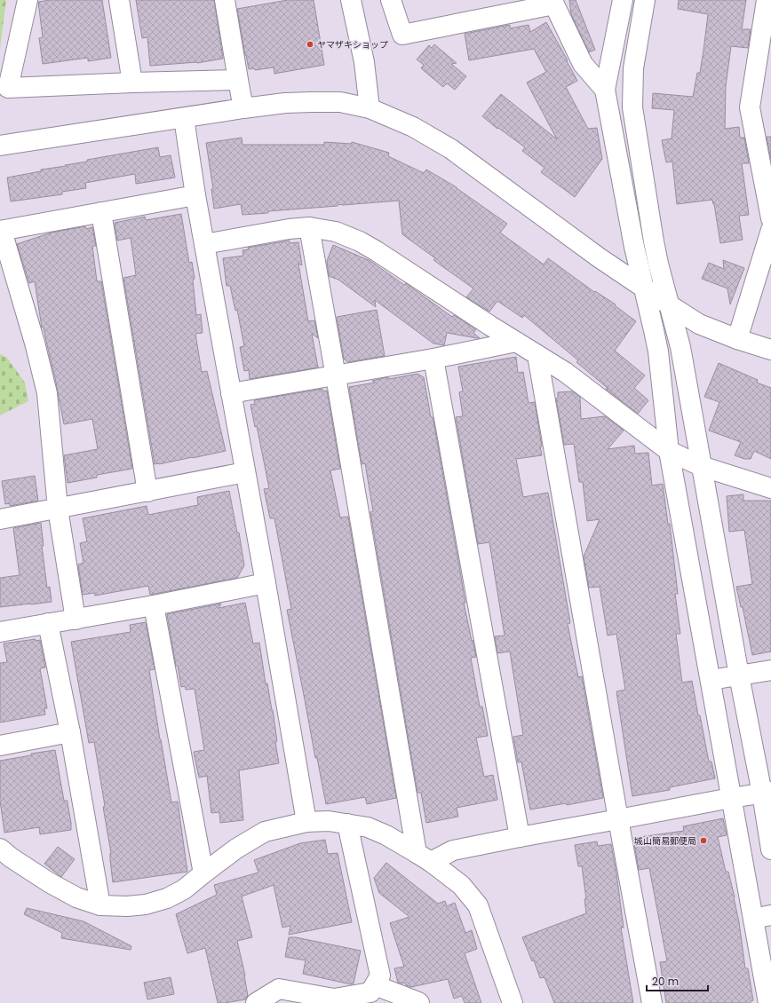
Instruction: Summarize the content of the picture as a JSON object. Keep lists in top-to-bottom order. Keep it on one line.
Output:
{"places":["ヤマザキショップ","城山簡易郵便局"],"scale_bar":"20 m"}
